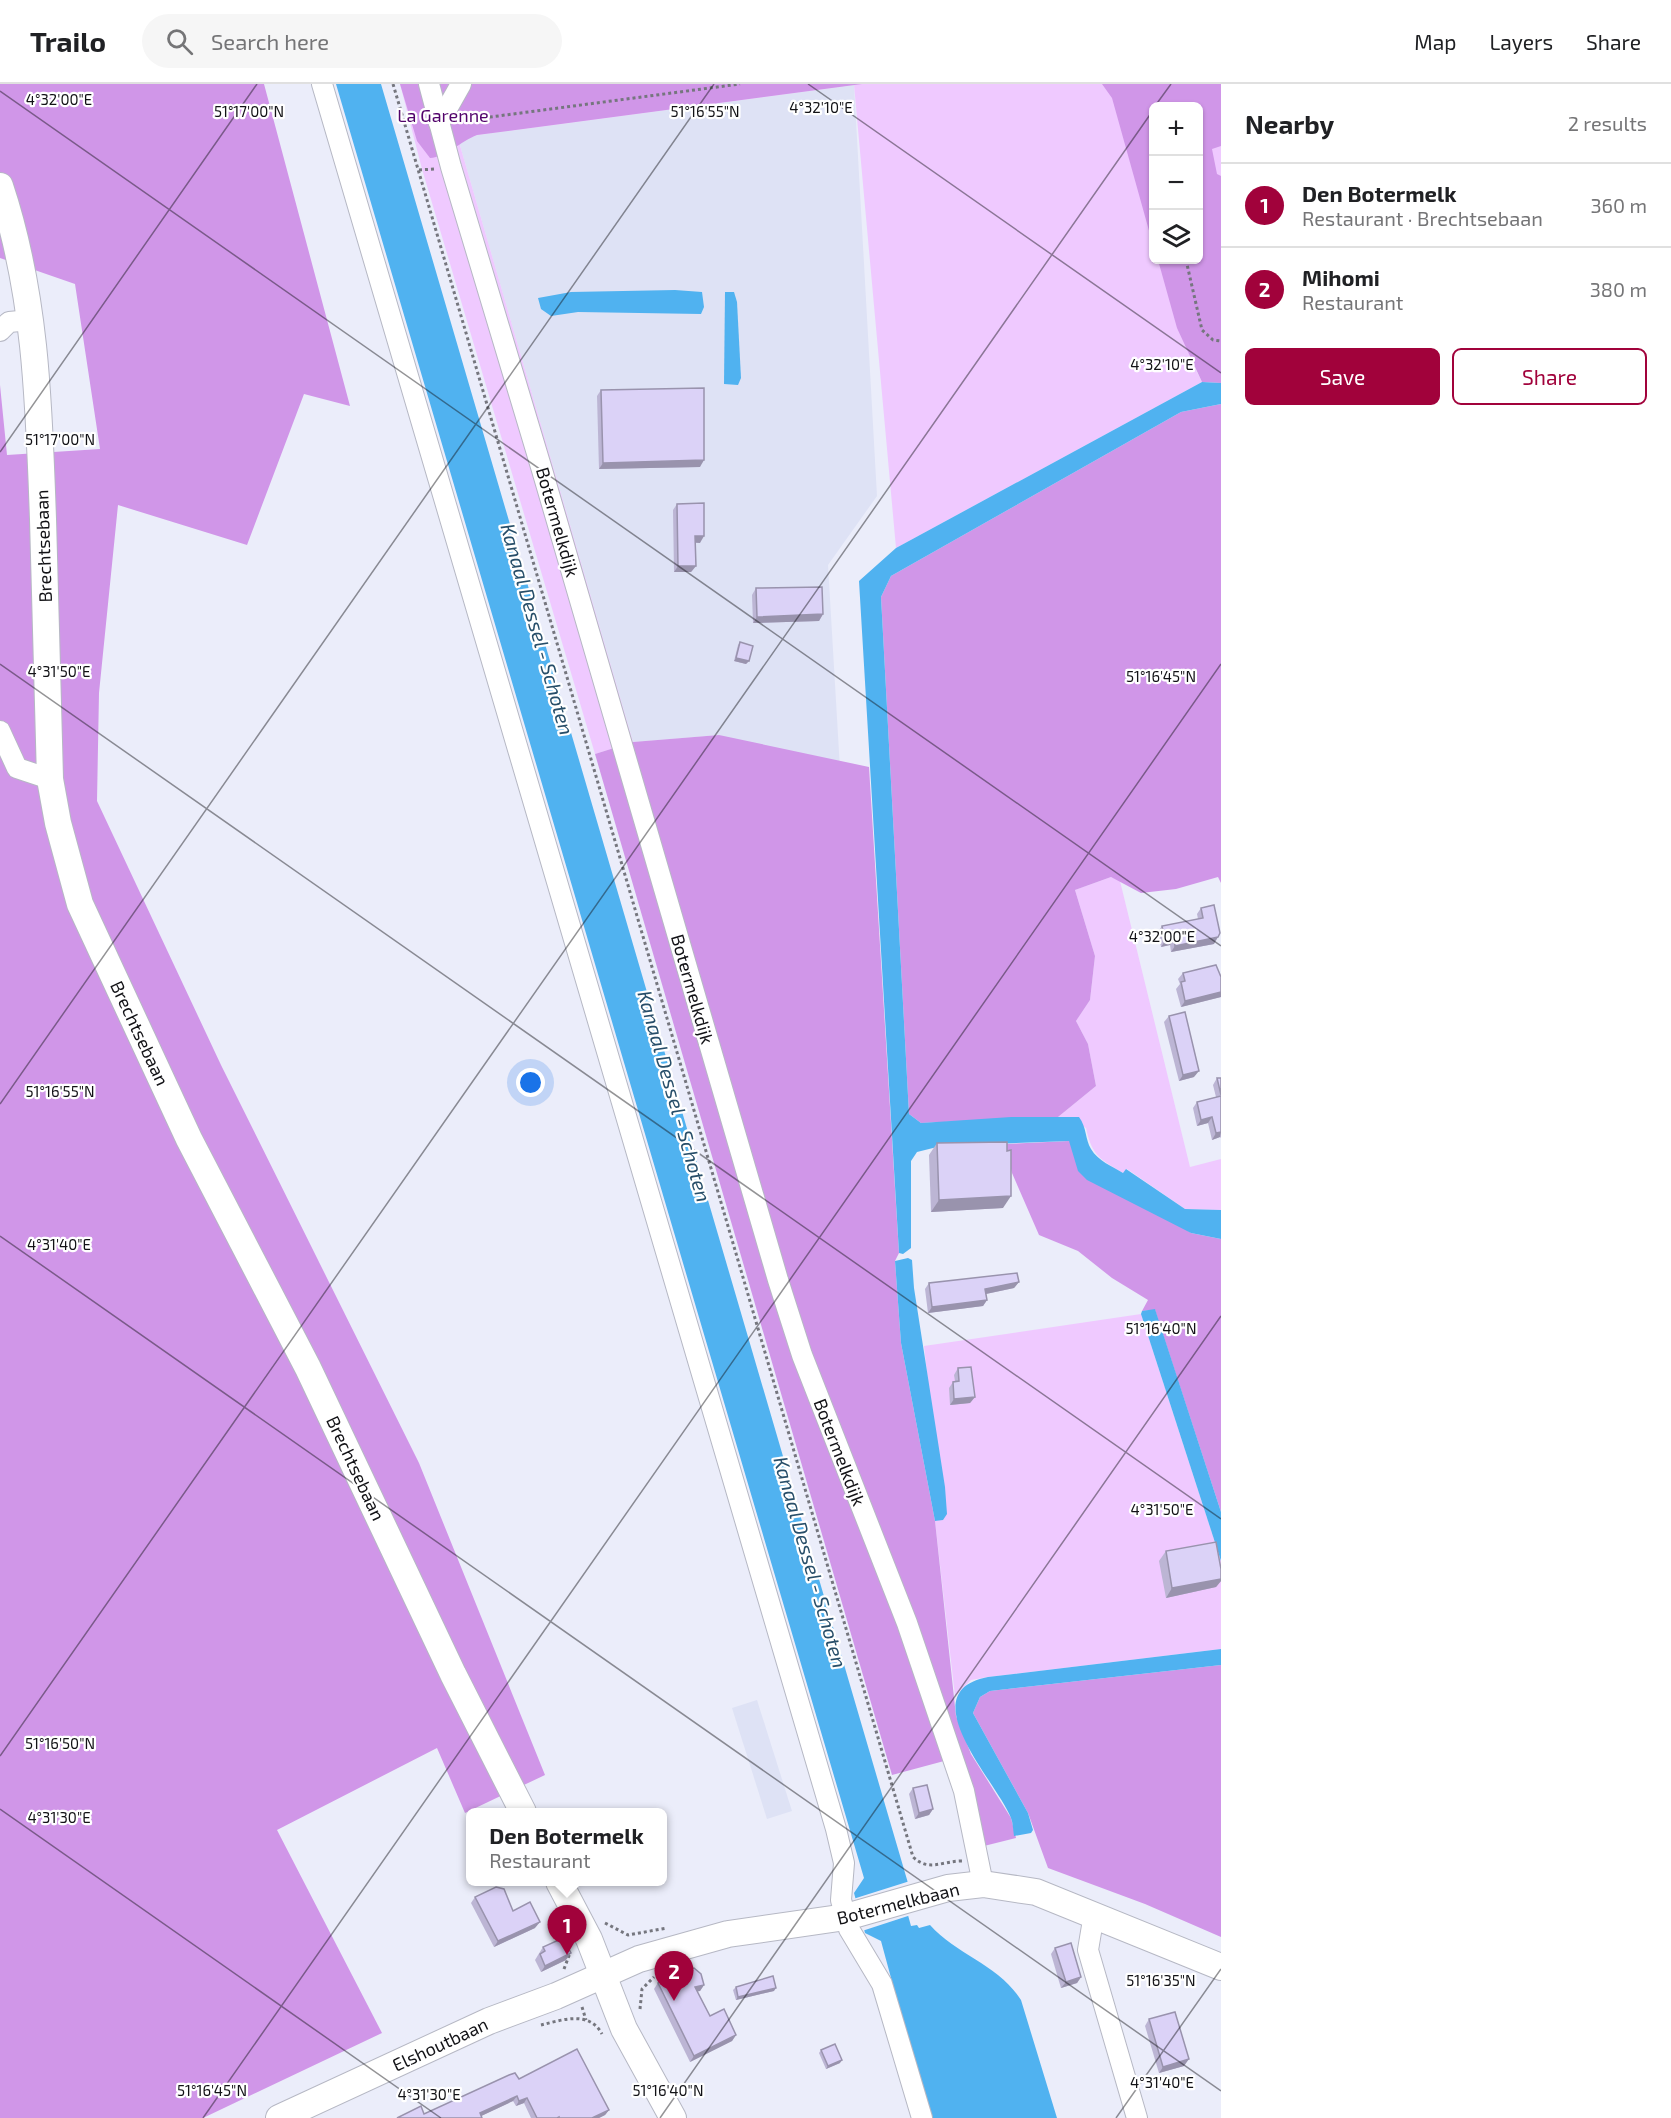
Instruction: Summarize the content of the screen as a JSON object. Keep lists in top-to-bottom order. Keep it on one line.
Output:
{"streets":{"main road":["Brechtsebaan","Botermelkbaan","Elshoutbaan"],"street":["Botermelkdijk"]},"crossings":[["Botermelkdijk","Botermelkbaan"],["Botermelkbaan","Elshoutbaan"]],"water":["Kanaal Dessel - Schoten"],"parks":["La Garenne"],"page":{"header":"Trailo","search":"Search here","nav":["Map","Layers","Share"],"heading":["Nearby","2 results"],"map_buttons":["+","−"],"list":[{"mark":"1","name":"Den Botermelk","note":"Restaurant · Brechtsebaan","value":"360 m"},{"mark":"2","name":"Mihomi","note":"Restaurant","value":"380 m"}],"buttons":["Save","Share"],"popup":["Den Botermelk","Restaurant"],"pins":["1","2"]},"coordinates":["4°32'00\"E","4°32'10\"E","51°17'00\"N","51°16'55\"N","4°31'50\"E","51°16'45\"N","4°31'40\"E","51°16'40\"N","51°16'50\"N","4°31'30\"E","51°16'35\"N"]}
